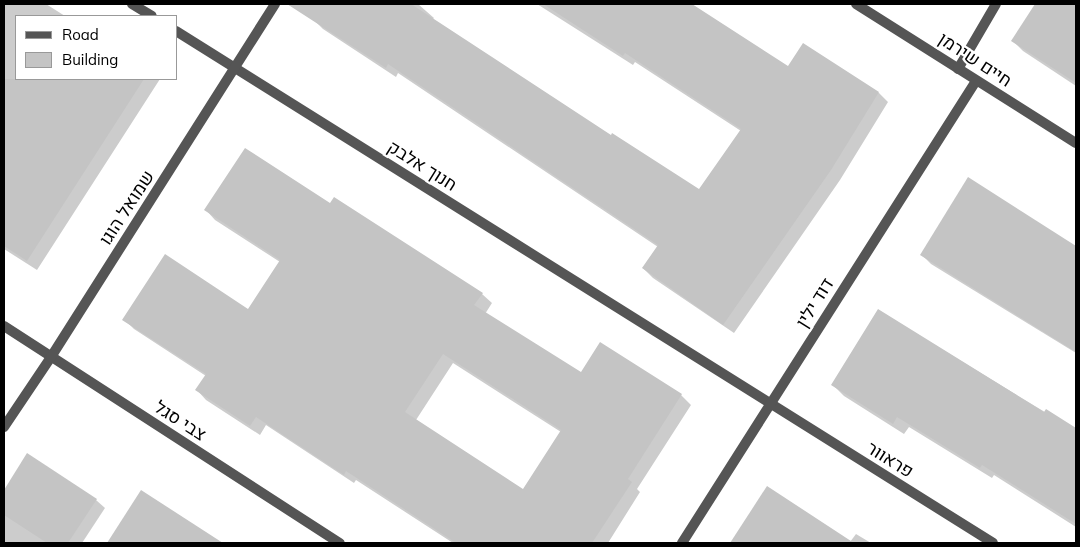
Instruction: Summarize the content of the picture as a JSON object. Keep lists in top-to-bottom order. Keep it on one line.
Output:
{"streets":{"street":["חיים שירמן","חנוך אלבק","שמואל הוגו","דוד ילין","צבי סגל","פראוור"]},"crossings":[["חיים שירמן","דוד ילין"],["חנוך אלבק","שמואל הוגו"],["חנוך אלבק","דוד ילין"],["חנוך אלבק","פראוור"],["שמואל הוגו","צבי סגל"],["דוד ילין","פראוור"]],"legend":["Road","Building"]}
